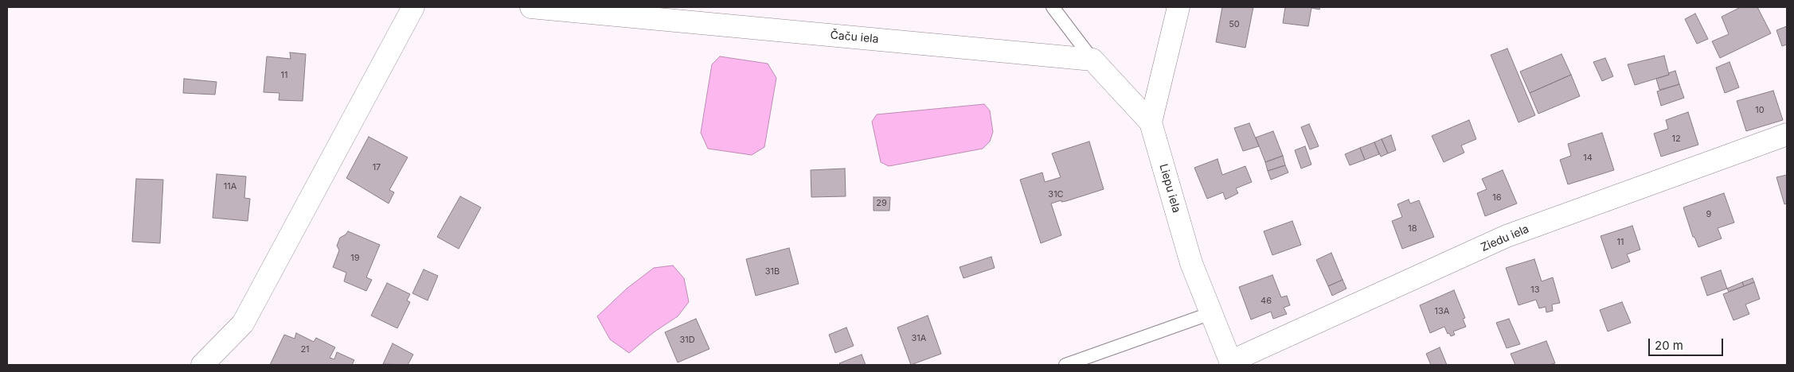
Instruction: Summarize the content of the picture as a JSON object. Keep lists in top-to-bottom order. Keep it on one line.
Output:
{"streets":{"street":["Čaču iela","Liepu iela","Ziedu iela"]},"crossings":[["Liepu iela","Ziedu iela"]],"house_numbers":["50","11","10","12","14","17","11A","31C","16","29","9","18","11","19","31B","13","46","13A","31A","31D","21"],"scale_bar":"20 m"}
